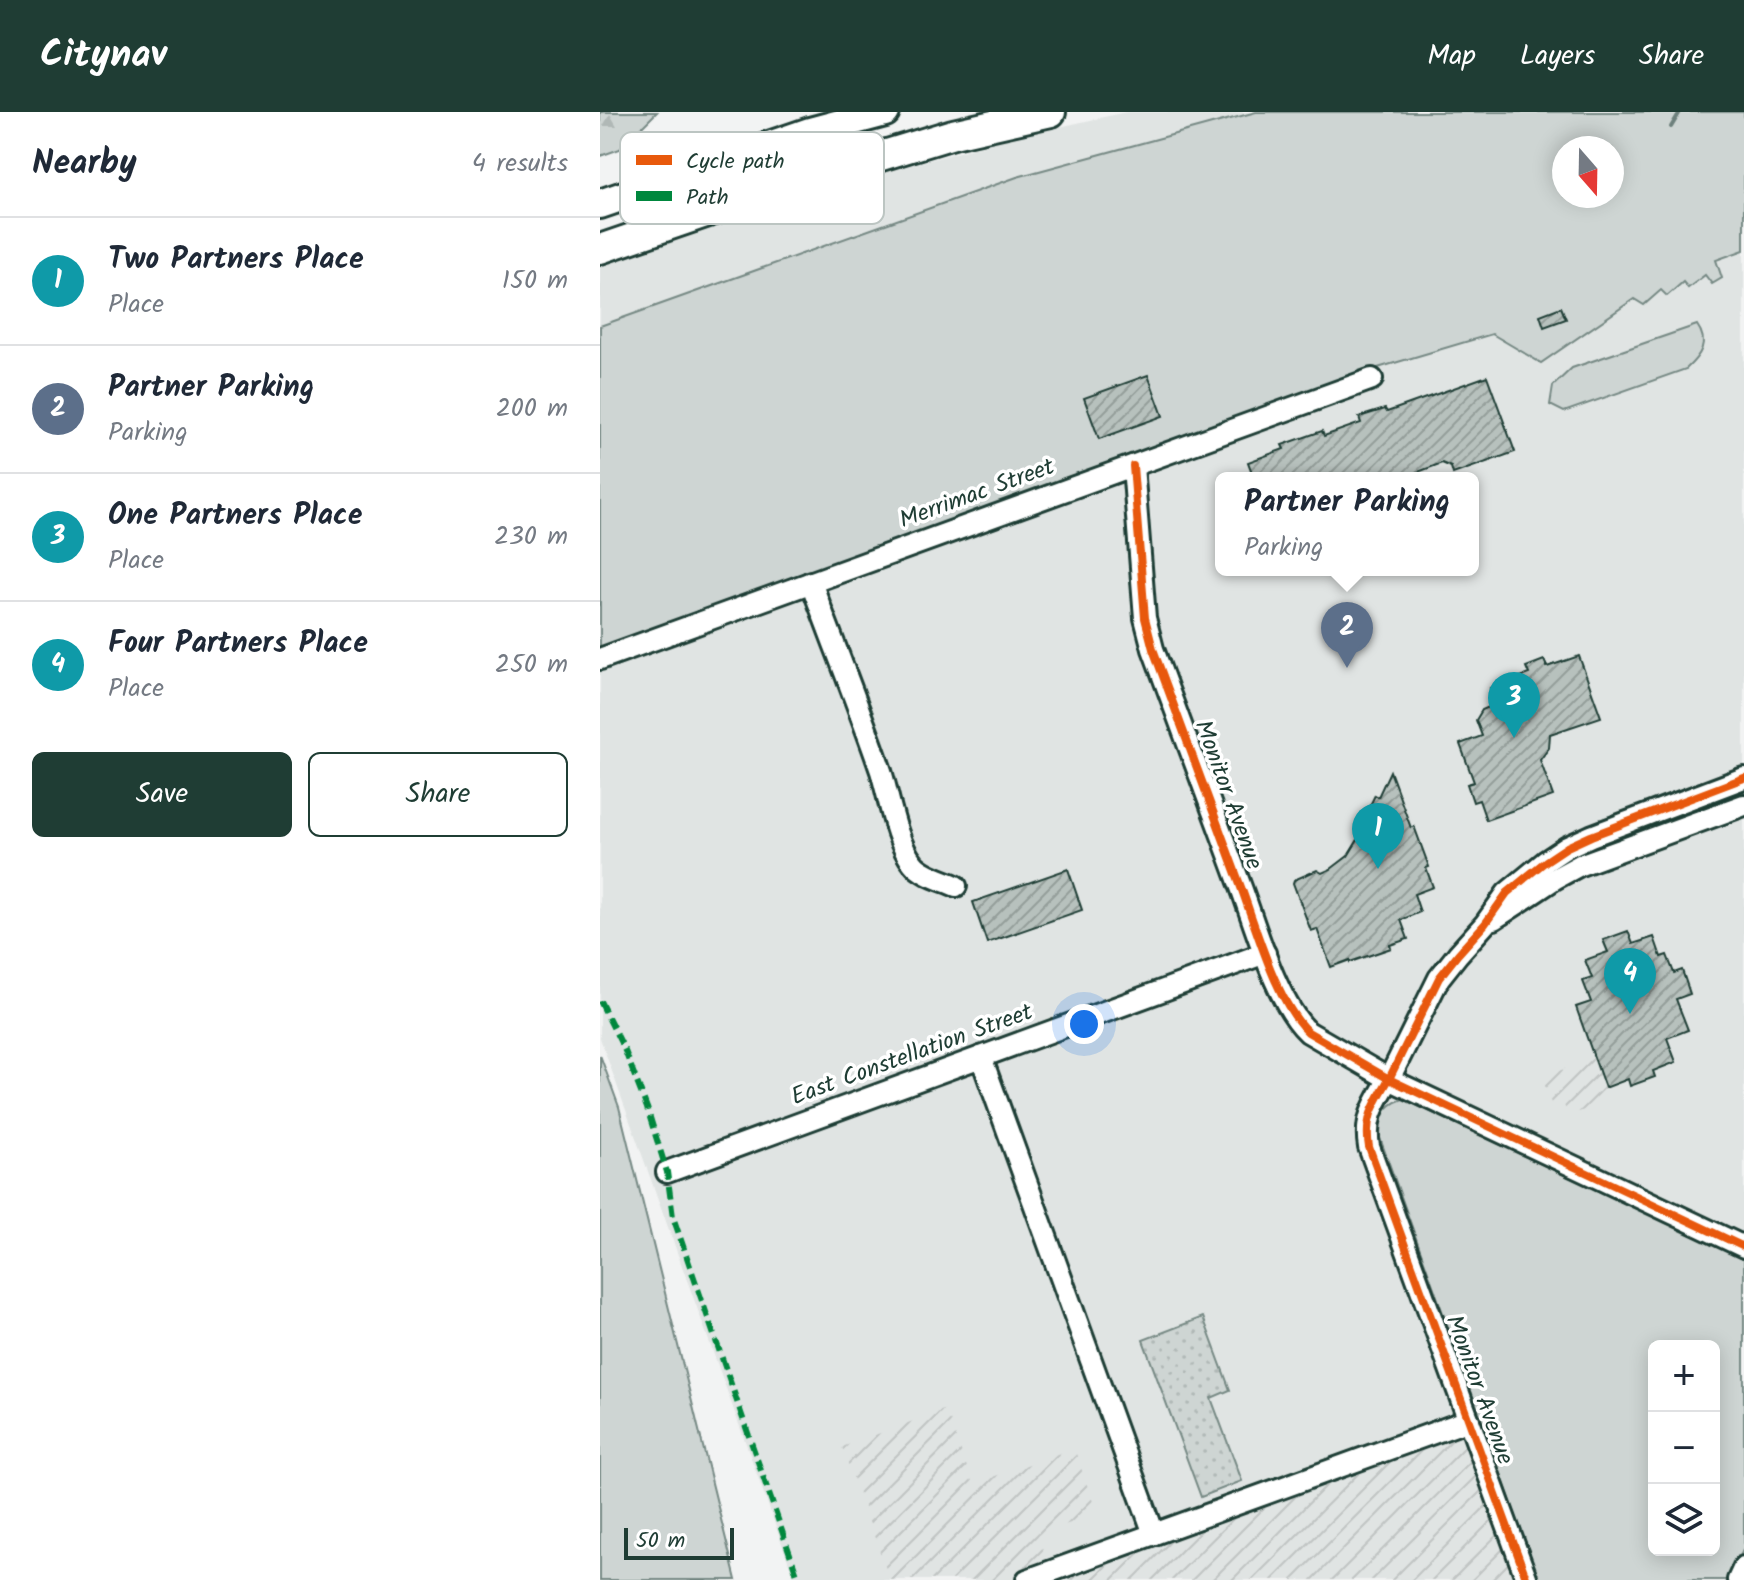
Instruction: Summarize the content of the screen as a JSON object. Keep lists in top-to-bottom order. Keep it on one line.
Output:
{"streets":{"street":["Merrimac Street","Monitor Avenue","East Constellation Street"]},"crossings":[["Merrimac Street","Monitor Avenue"],["Monitor Avenue","East Constellation Street"]],"legend":["Cycle path","Path"],"scale_bar":"50 m","north":"bottom","page":{"header":"Citynav","nav":["Map","Layers","Share"],"heading":["Nearby","4 results"],"list":[{"mark":"1","name":"Two Partners Place","note":"Place","value":"150 m"},{"mark":"2","name":"Partner Parking","note":"Parking","value":"200 m"},{"mark":"3","name":"One Partners Place","note":"Place","value":"230 m"},{"mark":"4","name":"Four Partners Place","note":"Place","value":"250 m"}],"popup":["Partner Parking","Parking"],"pins":["2","3","1","4"],"buttons":["Save","Share"],"map_buttons":["+","−"],"scale":"50 m"}}
